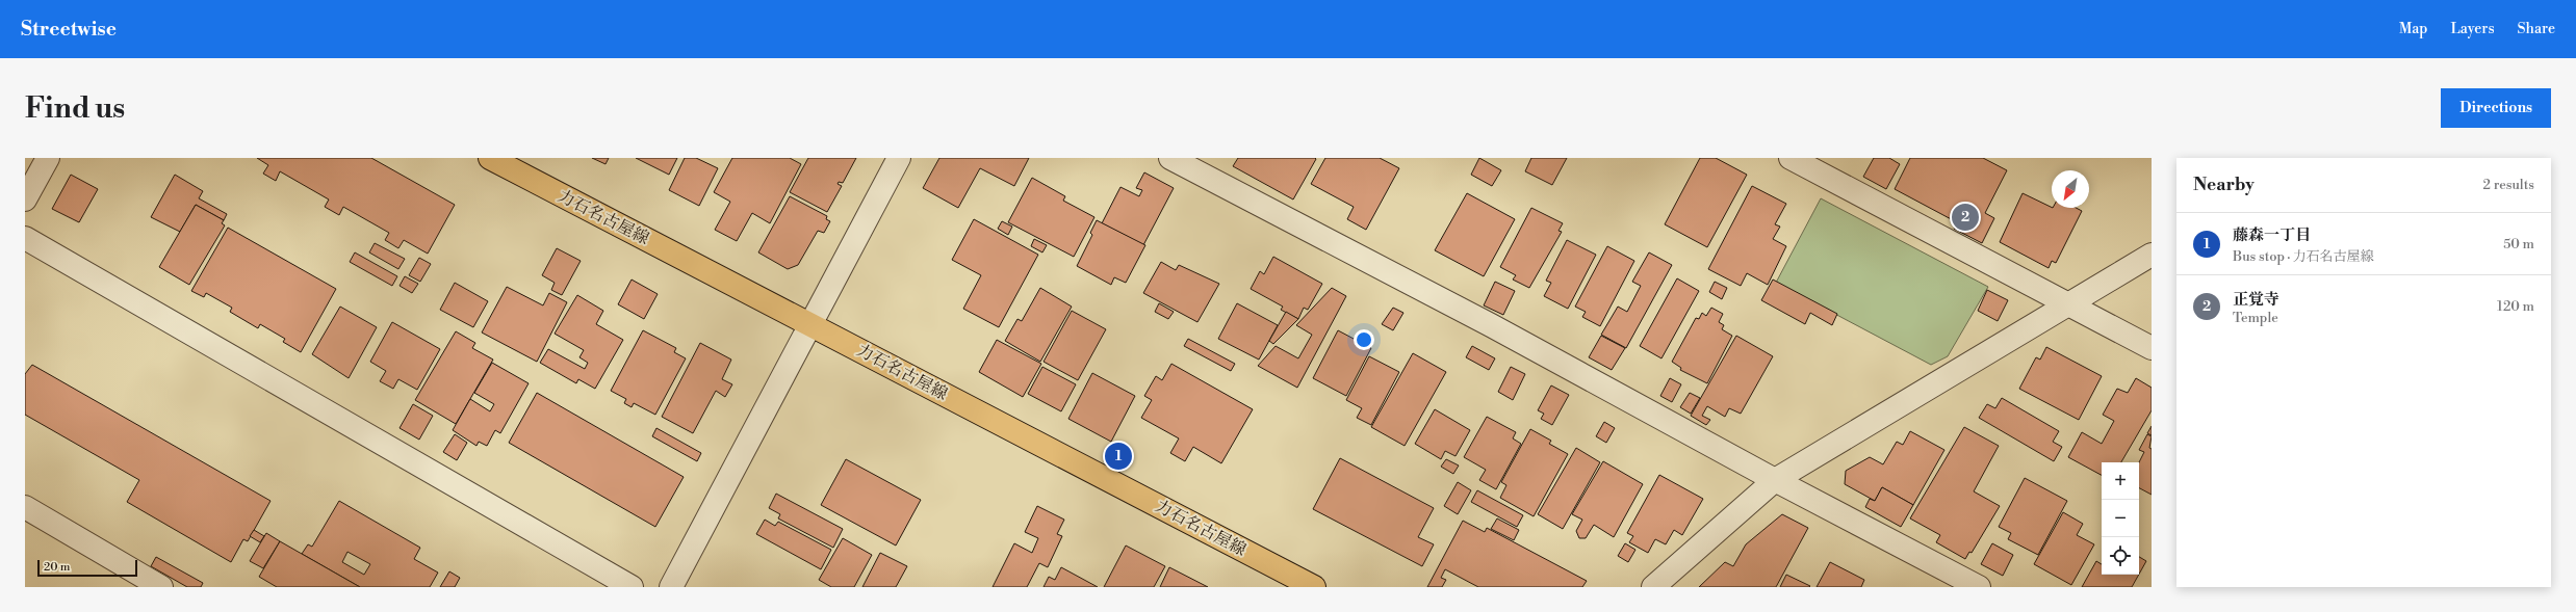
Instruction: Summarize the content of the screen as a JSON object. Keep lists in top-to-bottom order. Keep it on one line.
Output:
{"streets":{"main road":["力石名古屋線"]},"scale_bar":"20 m","north":"bottom left","page":{"header":"Streetwise","nav":["Map","Layers","Share"],"buttons":"Directions","title":"Find us","heading":["Nearby","2 results"],"pins":["2","1"],"list":[{"mark":"1","name":"藤森一丁目","note":"Bus stop · 力石名古屋線","value":"50 m"},{"mark":"2","name":"正覚寺","note":"Temple","value":"120 m"}],"map_buttons":["+","−"],"scale":"20 m"}}
